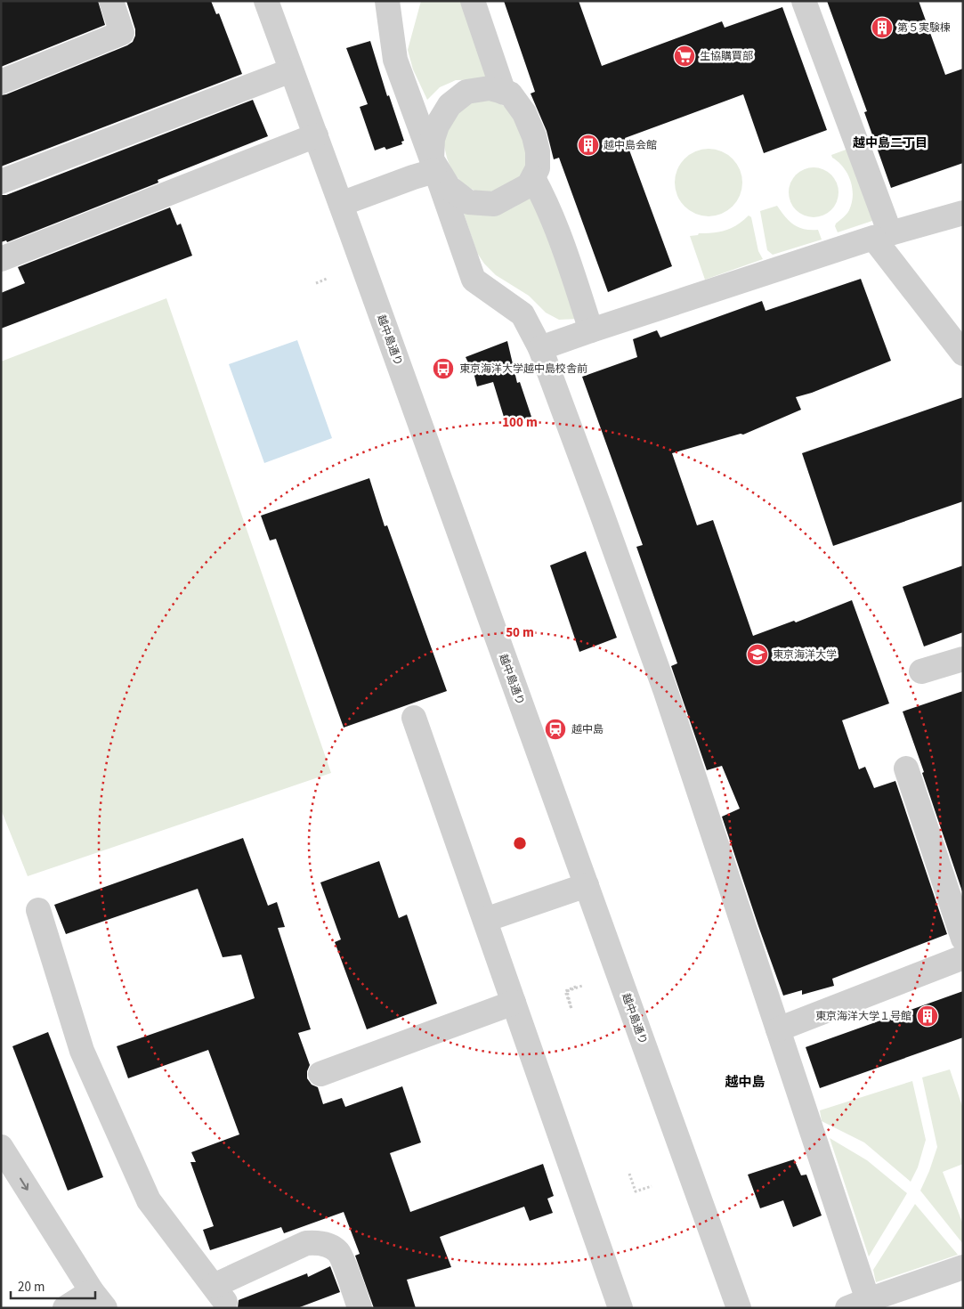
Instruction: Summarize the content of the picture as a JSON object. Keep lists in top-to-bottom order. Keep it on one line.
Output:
{"streets":{"street":["越中島通り"]},"districts":["越中島二丁目","越中島"],"places":{"building":["第５実験棟","越中島会館","東京海洋大学１号館"],"supermarket":["生協購買部"],"bus stop":["東京海洋大学越中島校舎前"],"school or university":["東京海洋大学"],"station":["越中島"]},"scale_bar":"20 m","rings":["100 m","50 m"]}
